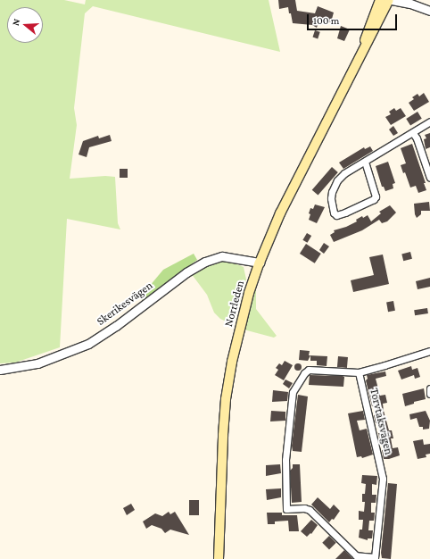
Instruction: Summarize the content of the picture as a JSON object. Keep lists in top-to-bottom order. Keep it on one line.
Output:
{"streets":{"main road":["Norrleden"],"street":["Skerikesvägen","Torvtaksvägen"]},"crossings":[["Skerikesvägen","Norrleden"]],"scale_bar":"100 m","north":"left"}
